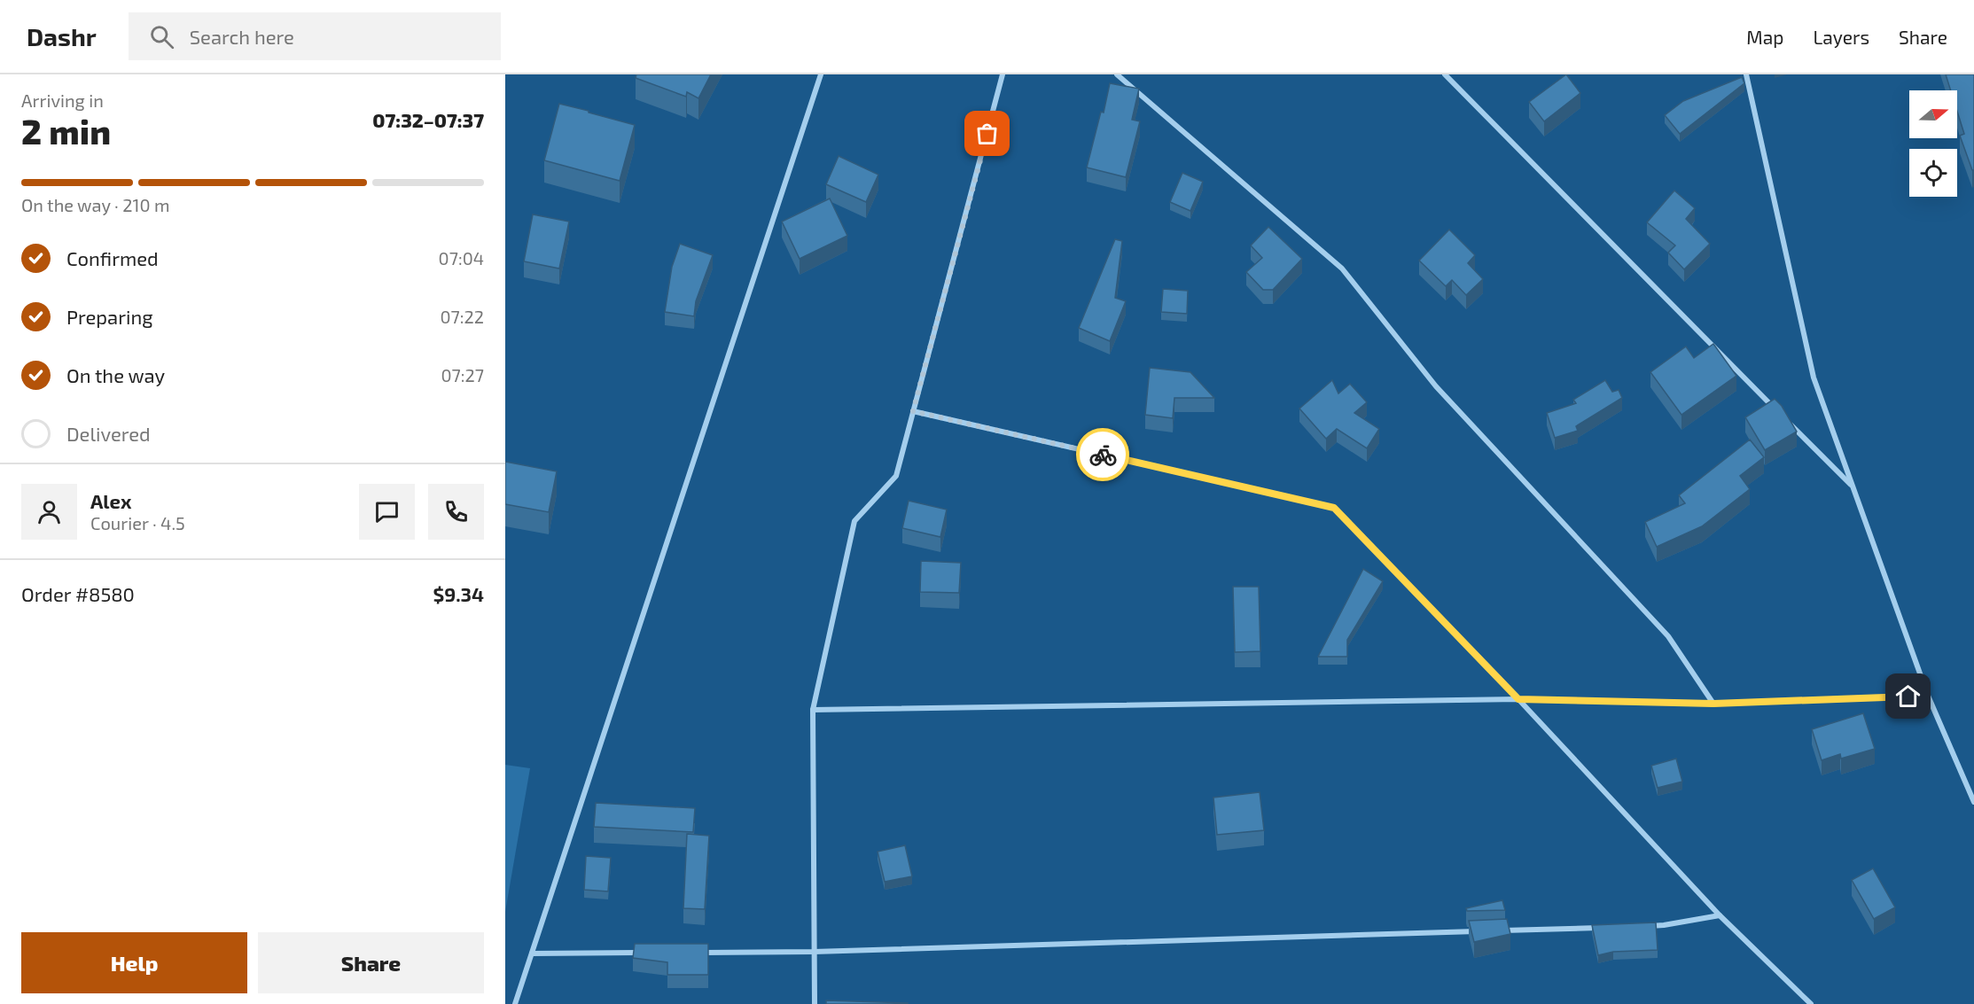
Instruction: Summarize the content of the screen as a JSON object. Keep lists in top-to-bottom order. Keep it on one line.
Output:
{"north":"right","page":{"header":"Dashr","search":"Search here","nav":["Map","Layers","Share"],"heading":["2 min","Arriving in","07:32–07:37"],"panel":["Alex","Courier · 4.5","Order #8580","$9.34"],"bar":"On the way · 210 m","list":[["Confirmed","07:04"],["Preparing","07:22"],["On the way","07:27"],"Delivered"],"buttons":["Help","Share"]}}
